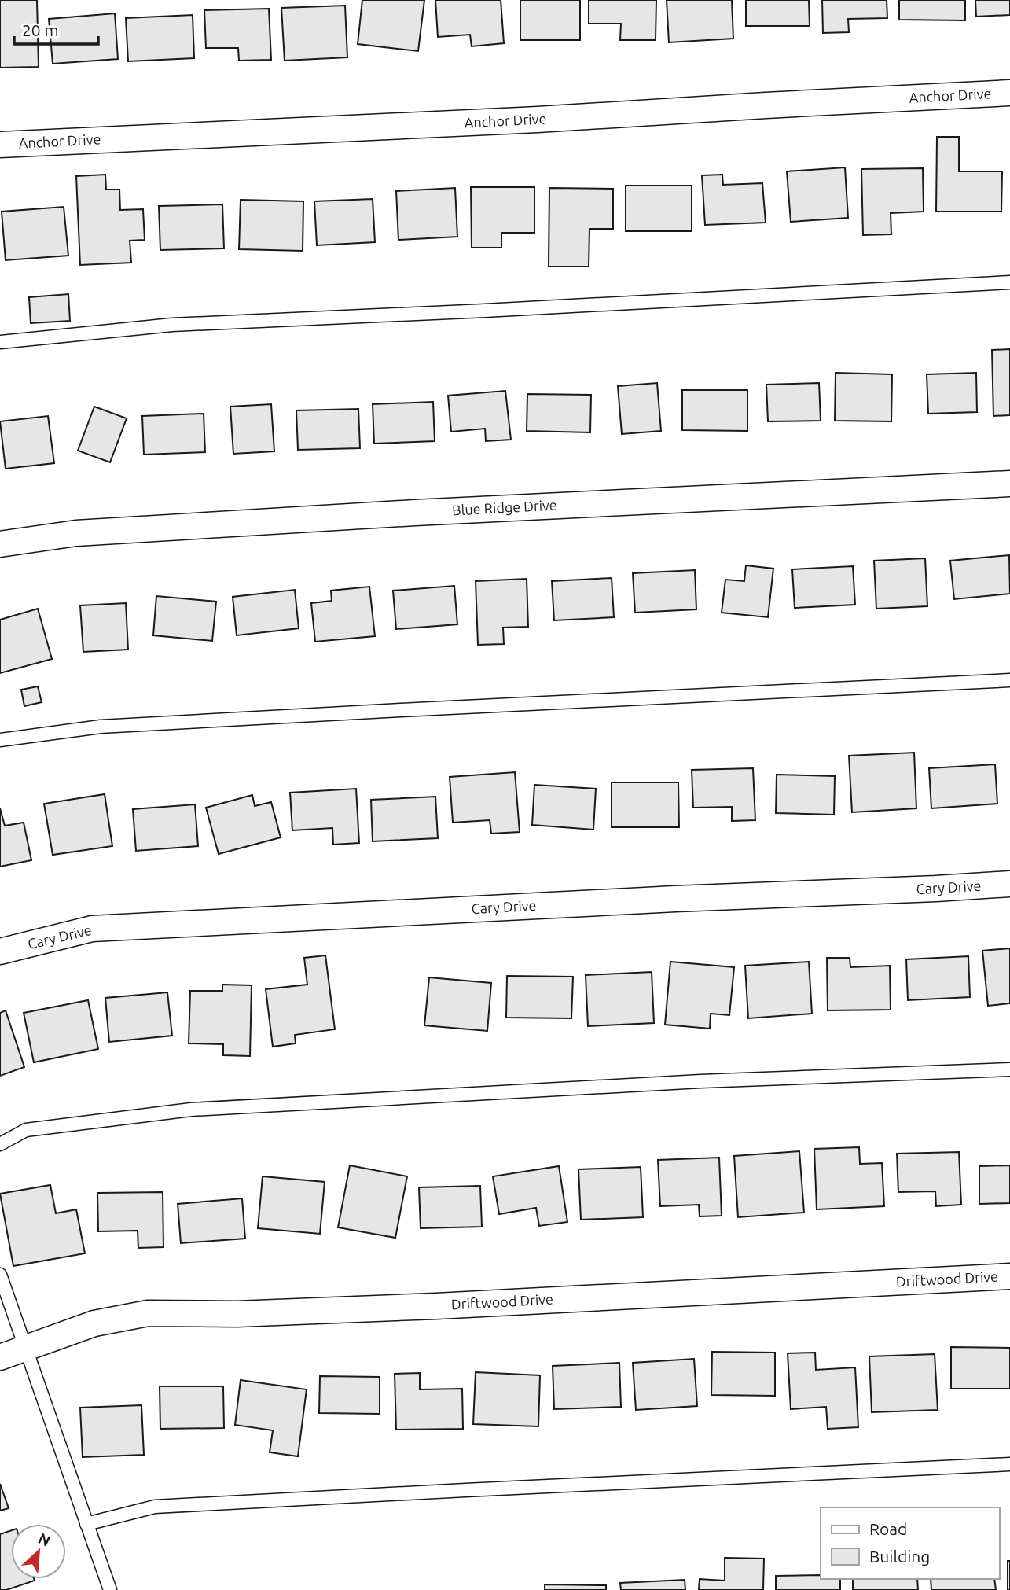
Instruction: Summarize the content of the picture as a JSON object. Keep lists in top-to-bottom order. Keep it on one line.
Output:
{"streets":{"street":["Anchor Drive","Blue Ridge Drive","Cary Drive","Driftwood Drive"]},"legend":["Road","Building"],"scale_bar":"20 m","north":"top right"}
